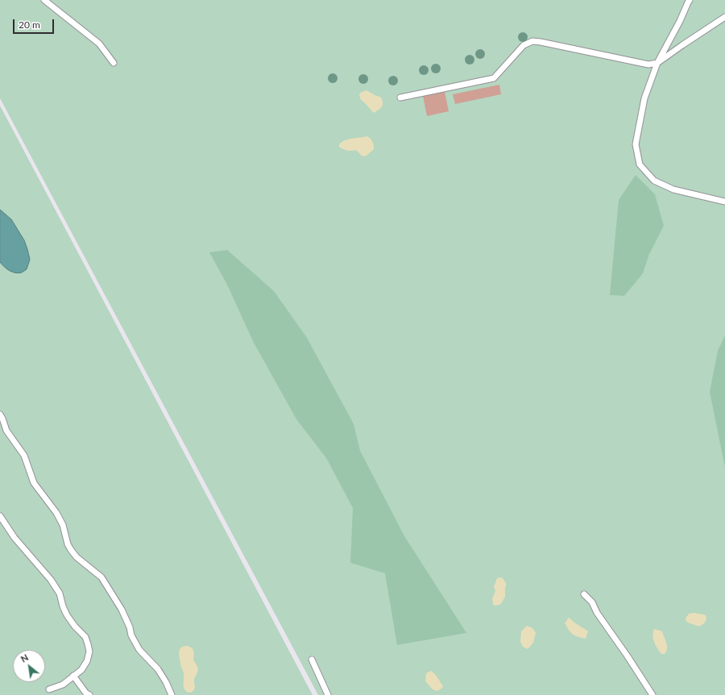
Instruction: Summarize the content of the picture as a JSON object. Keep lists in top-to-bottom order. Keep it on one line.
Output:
{"scale_bar":"20 m","north":"top left"}
